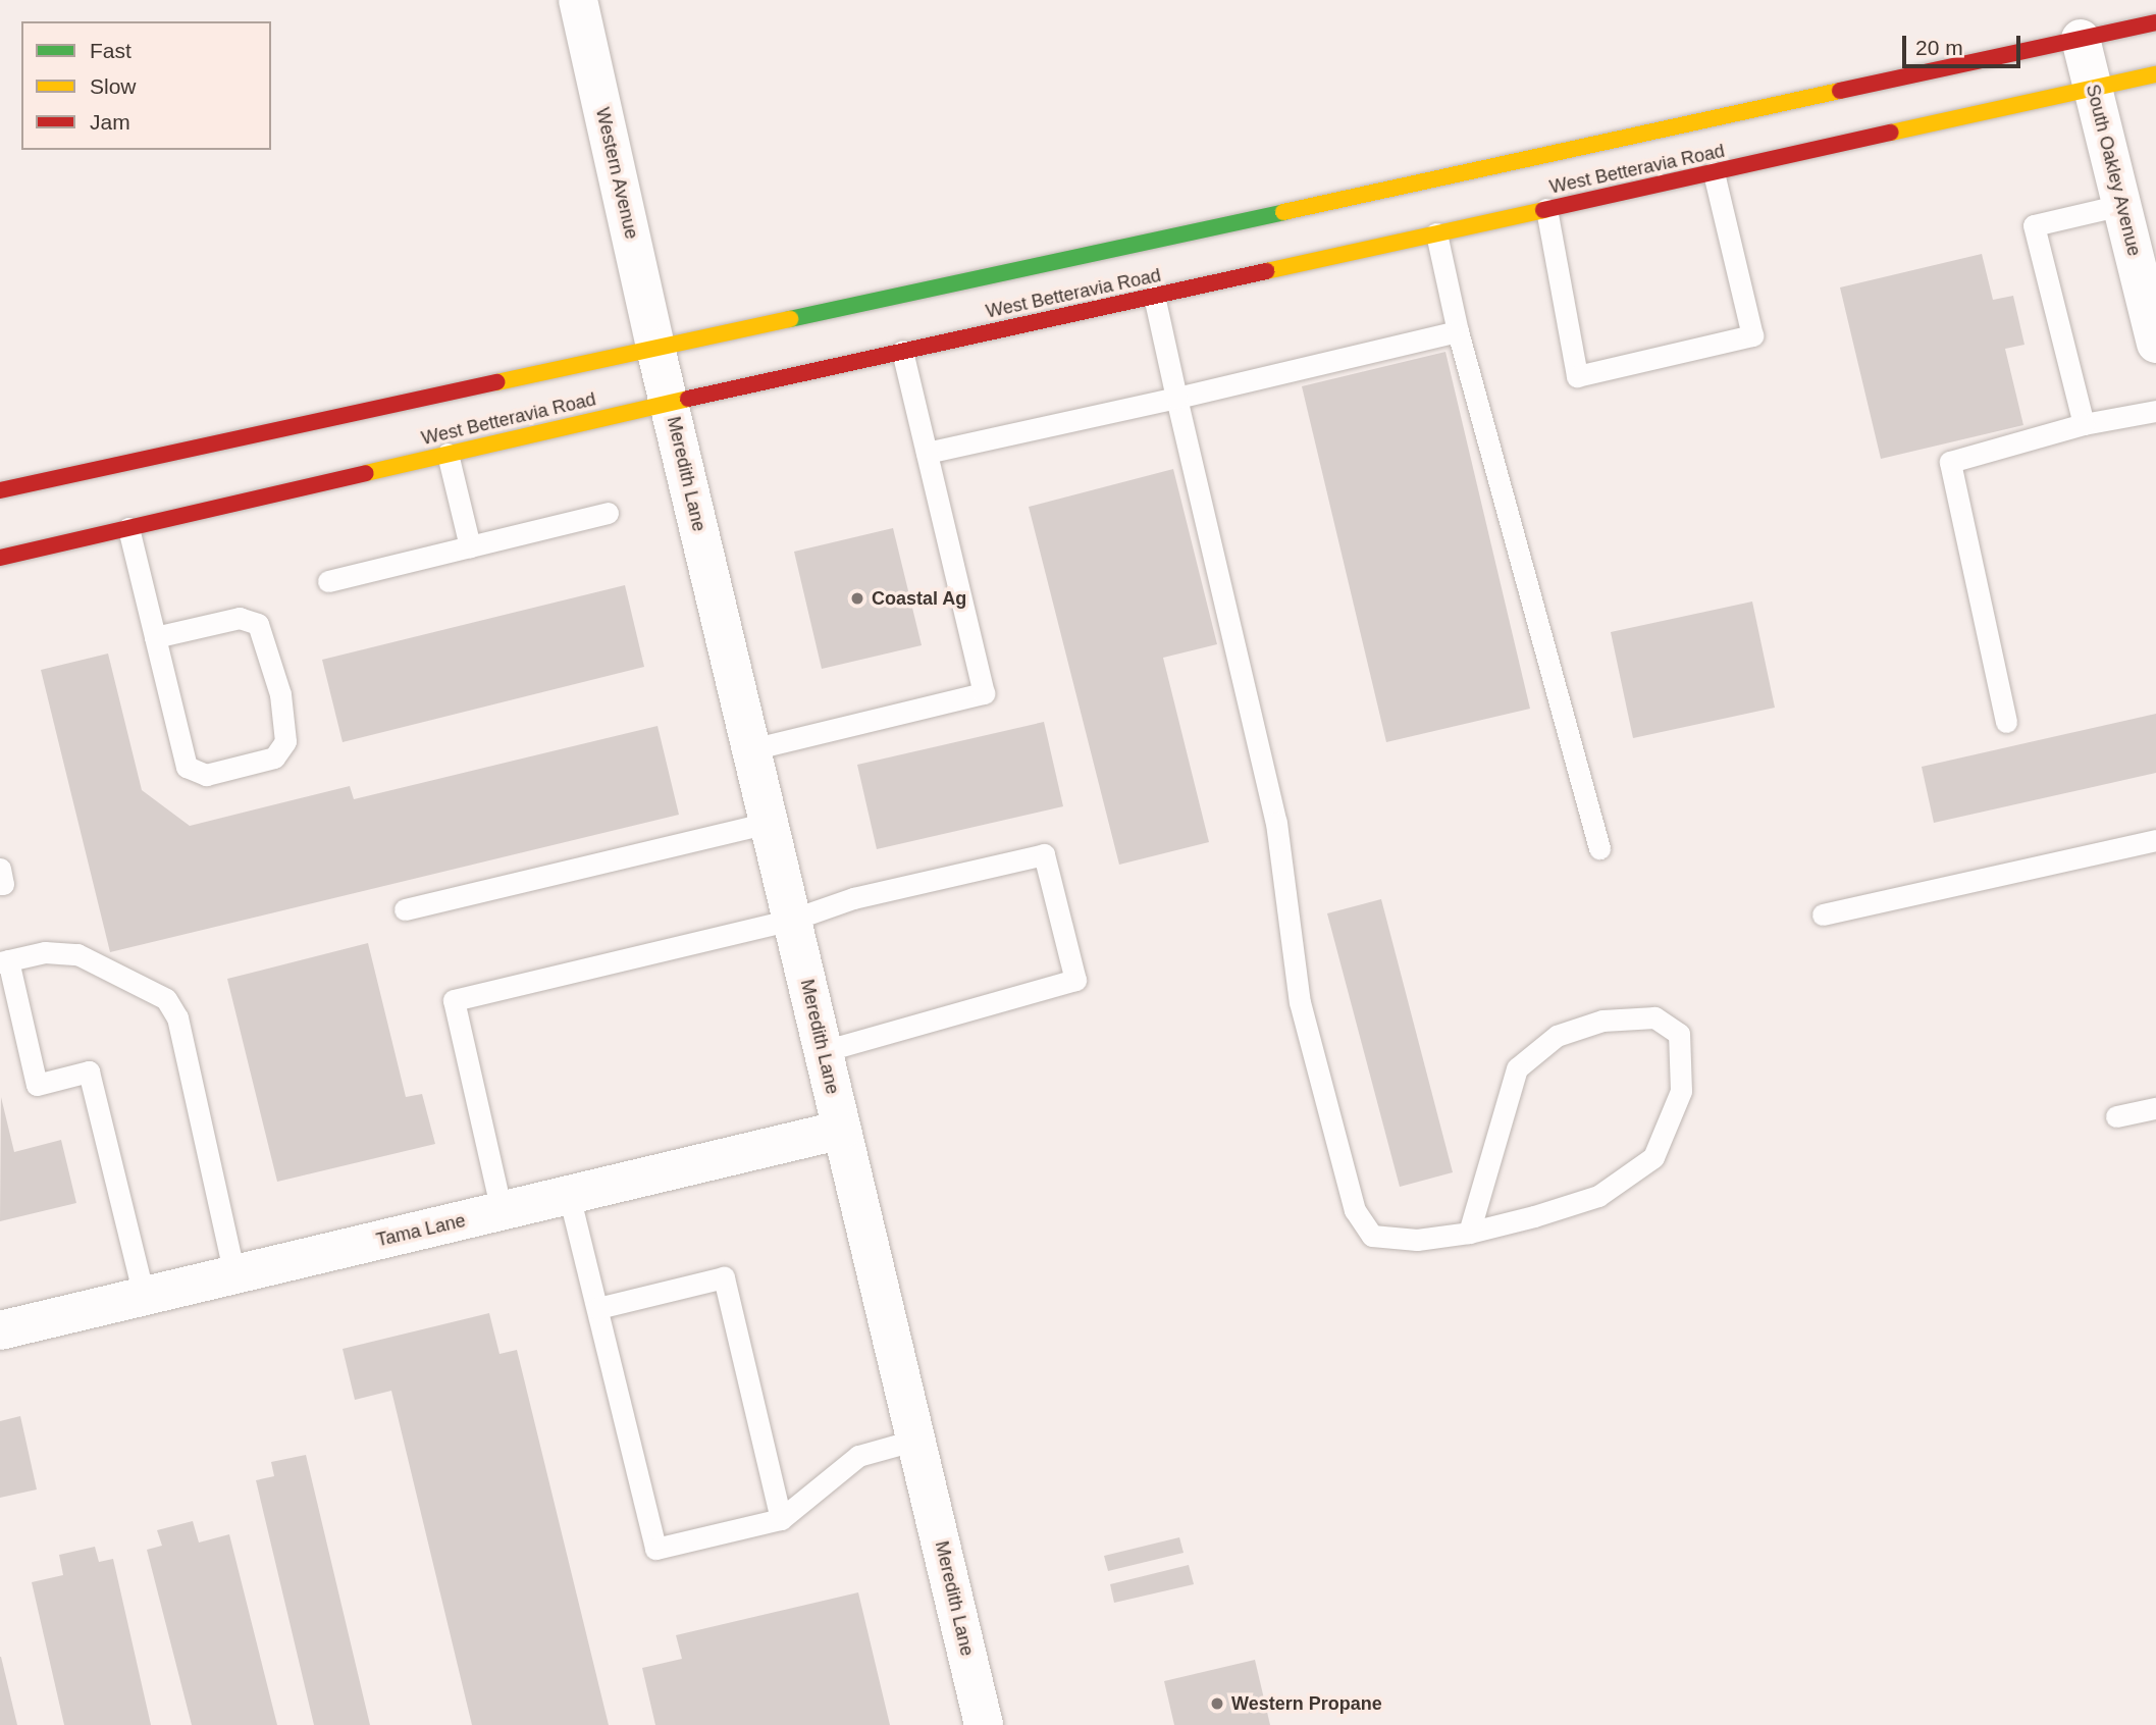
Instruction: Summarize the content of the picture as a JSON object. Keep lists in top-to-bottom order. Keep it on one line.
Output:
{"streets":{"main road":["West Betteravia Road"],"street":["South Oakley Avenue","Western Avenue","Meredith Lane","Tama Lane"]},"crossings":[["West Betteravia Road","South Oakley Avenue"],["West Betteravia Road","Western Avenue"],["West Betteravia Road","Meredith Lane"],["Western Avenue","Meredith Lane"],["Meredith Lane","Tama Lane"]],"places":["Coastal Ag","Western Propane"],"legend":["Fast","Slow","Jam"],"scale_bar":"20 m"}
